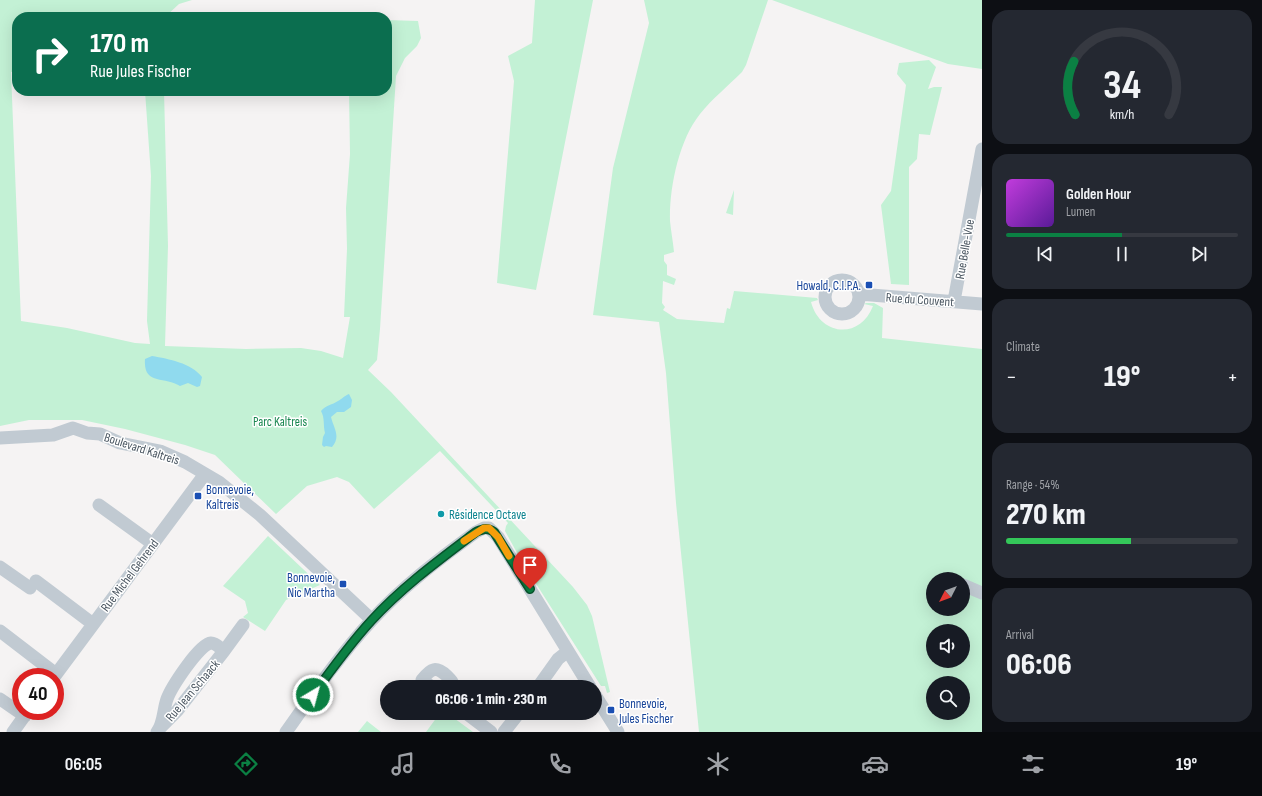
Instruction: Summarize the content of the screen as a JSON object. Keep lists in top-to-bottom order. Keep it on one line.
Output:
{"streets":{"street":["Rue Belle-Vue","Rue du Couvent","Boulevard Kaltreis","Rue Michel Gehrend","Rue Jean Schaack"]},"crossings":[["Rue Belle-Vue","Rue du Couvent"],["Boulevard Kaltreis","Rue Michel Gehrend"]],"parks":["Parc Kaltreis"],"places":{"transit":["Howald, C.I.P.A.","Bonnevoie, Kaltreis","Bonnevoie, Nic Martha","Bonnevoie, Jules Fischer"],"other":["Résidence Octave"]},"north":"bottom left","page":{"turn":["170 m","Rue Jules Fischer"],"song":["Golden Hour","Lumen"],"tile":["Climate",["Range · 54%","270 km"],["Arrival","06:06"]],"heat":["−","19°","+"],"limit":"40","trip":"06:06 · 1 min · 230 m","tabs":["06:05","19°"],"gauge":["34","km/h"]}}
